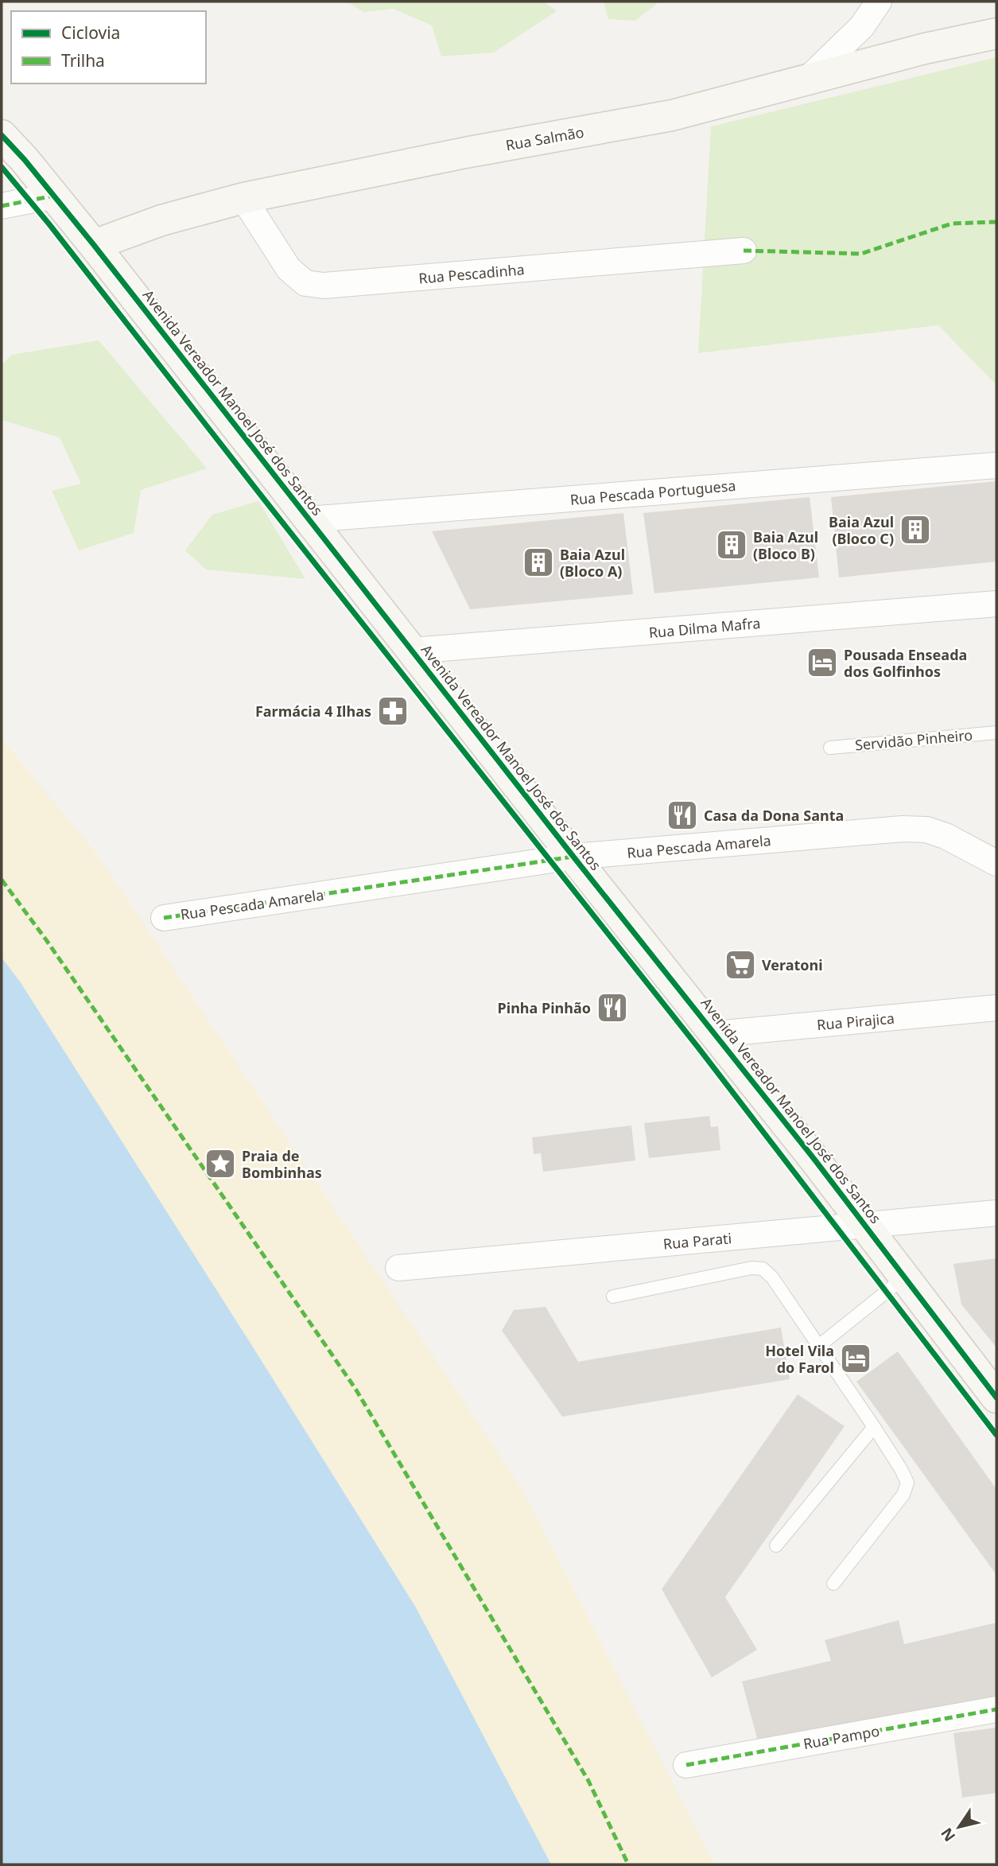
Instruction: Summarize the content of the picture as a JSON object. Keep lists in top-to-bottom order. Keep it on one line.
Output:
{"streets":{"main road":["Rua Salmão","Avenida Vereador Manoel José dos Santos"],"street":["Rua Pescadinha","Rua Pescada Portuguesa","Rua Dilma Mafra","Rua Pescada Amarela","Rua Pirajica","Rua Parati","Rua Pampo"],"lane":["Servidão Pinheiro"]},"crossings":[["Rua Salmão","Rua Pescadinha"],["Rua Salmão","Avenida Vereador Manoel José dos Santos"],["Avenida Vereador Manoel José dos Santos","Rua Pescada Portuguesa"],["Avenida Vereador Manoel José dos Santos","Rua Dilma Mafra"],["Avenida Vereador Manoel José dos Santos","Rua Pescada Amarela"],["Avenida Vereador Manoel José dos Santos","Rua Pirajica"],["Avenida Vereador Manoel José dos Santos","Rua Parati"]],"places":{"building":["Baia Azul (Bloco C)","Baia Azul (Bloco B)","Baia Azul (Bloco A)"],"hotel":["Pousada Enseada dos Golfinhos","Hotel Vila do Farol"],"pharmacy":["Farmácia 4 Ilhas"],"restaurant":["Casa da Dona Santa","Pinha Pinhão"],"supermarket":["Veratoni"],"place":["Praia de Bombinhas"]},"legend":["Ciclovia","Trilha"],"north":"bottom left"}
